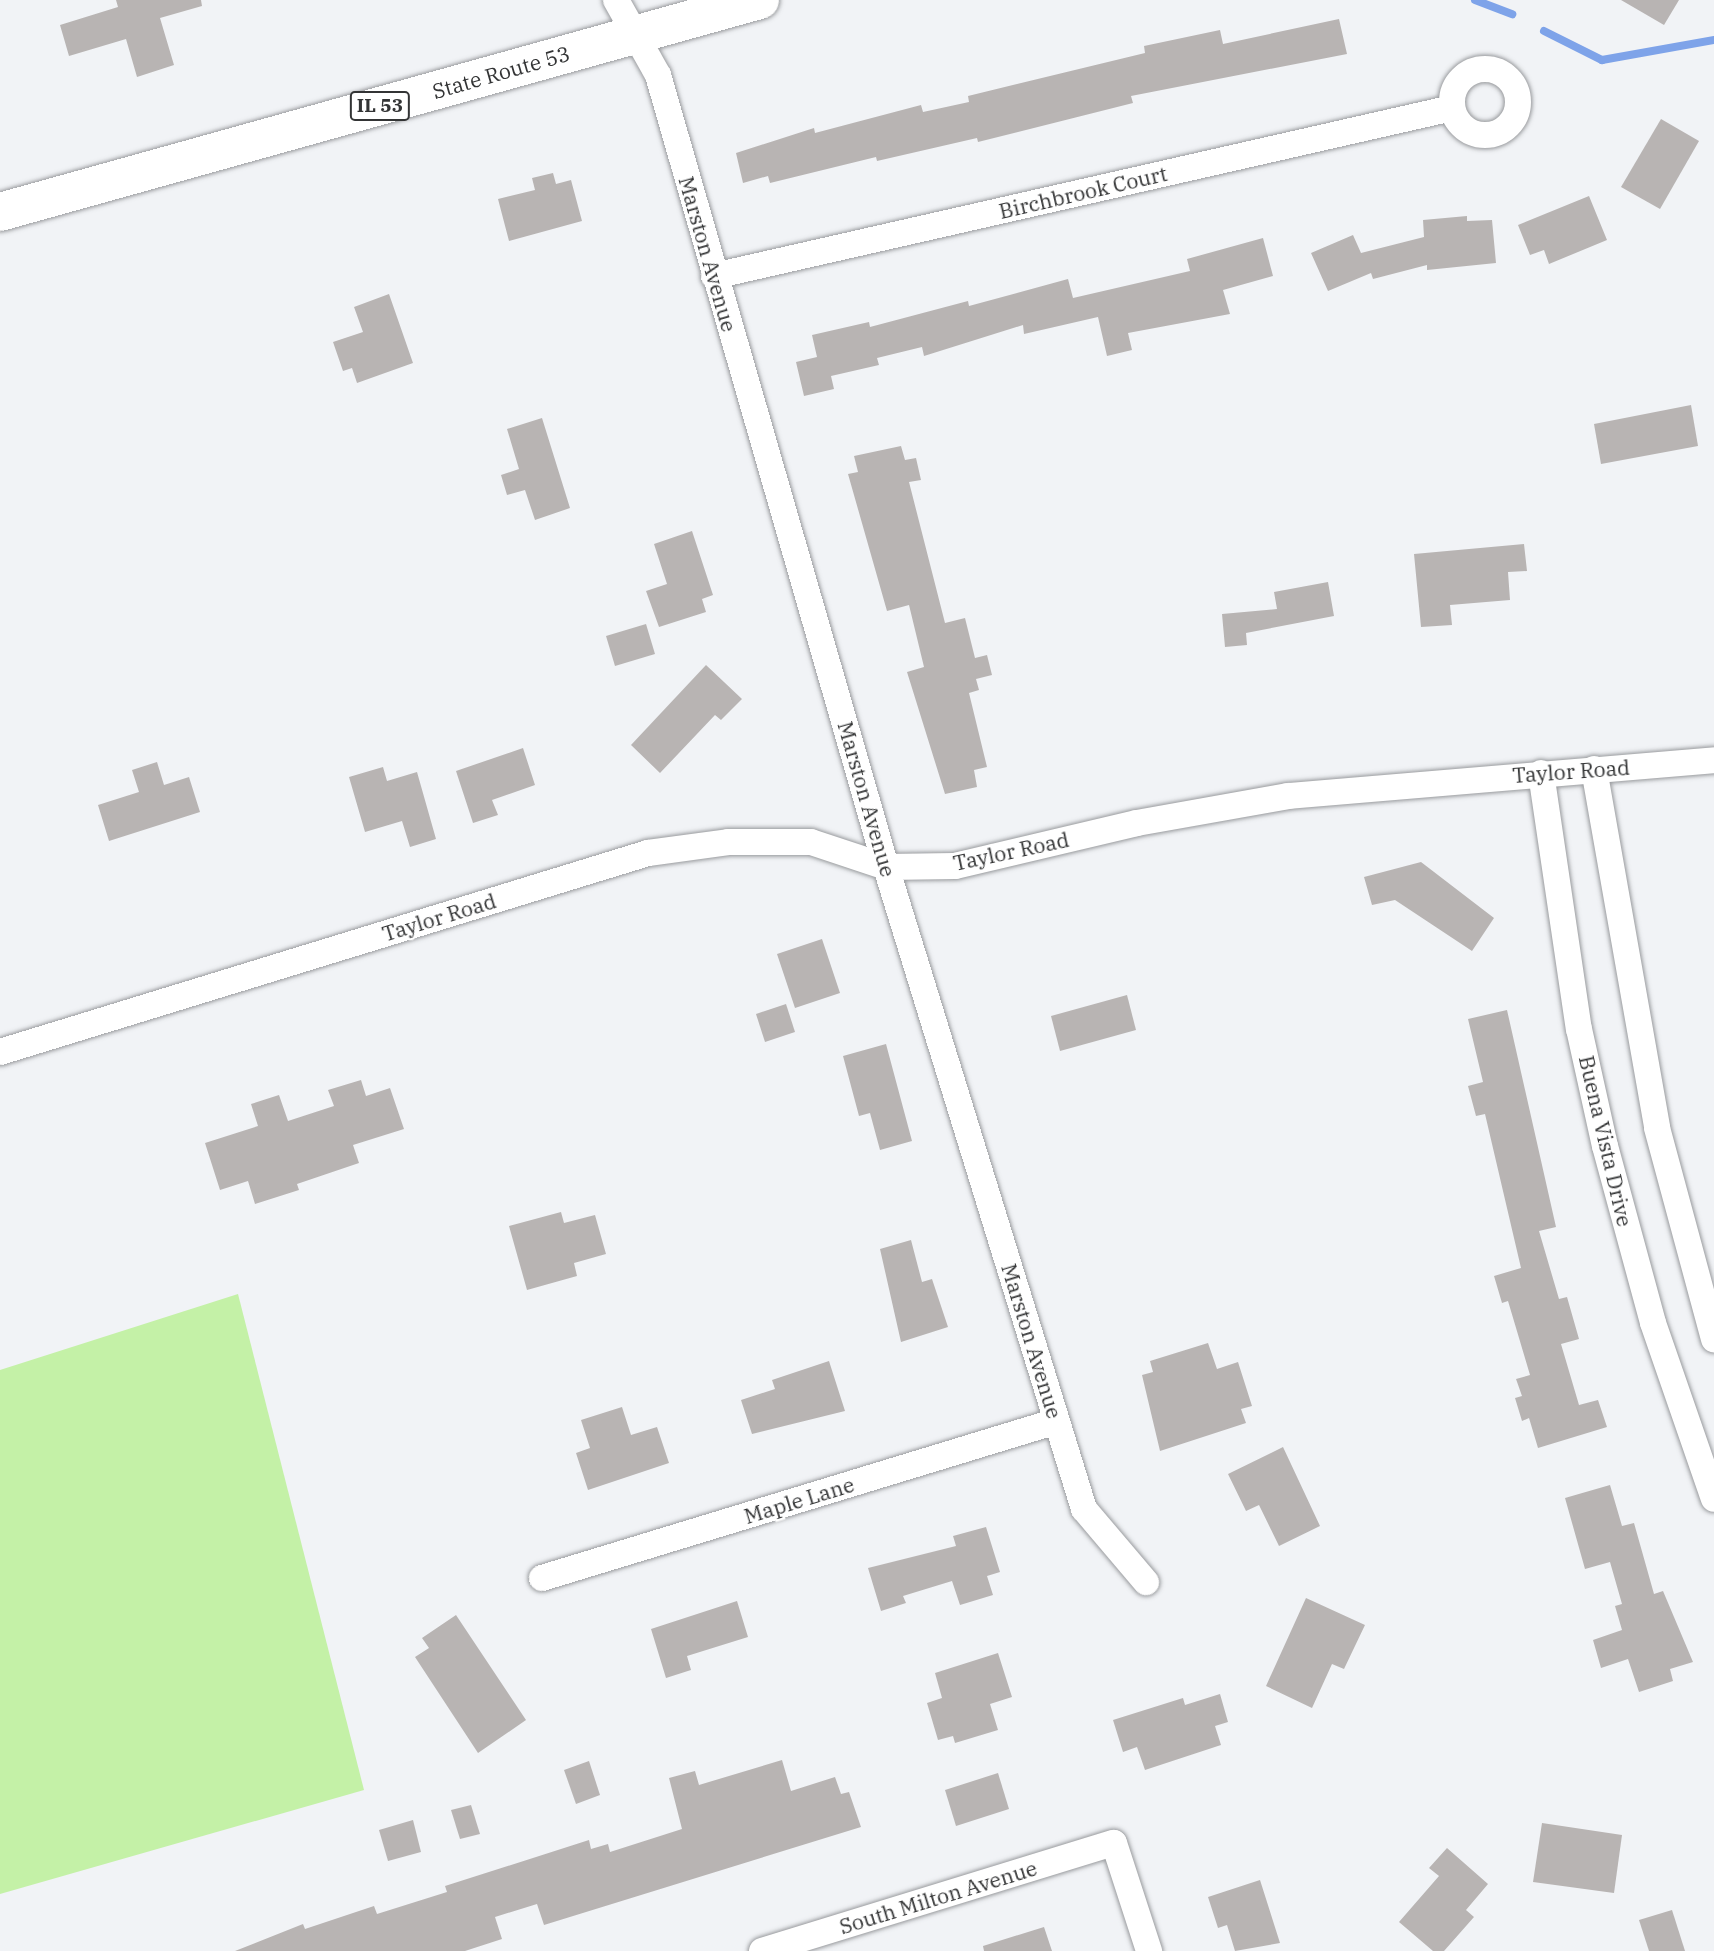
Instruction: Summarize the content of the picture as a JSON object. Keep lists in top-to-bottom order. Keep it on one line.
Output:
{"streets":{"main road":["State Route 53","IL 53"],"street":["Birchbrook Court","Marston Avenue","Taylor Road","Buena Vista Drive","Maple Lane","South Milton Avenue"]},"crossings":[["State Route 53","Marston Avenue"],["Birchbrook Court","Marston Avenue"],["Marston Avenue","Taylor Road"],["Marston Avenue","Maple Lane"],["Taylor Road","Buena Vista Drive"]]}
